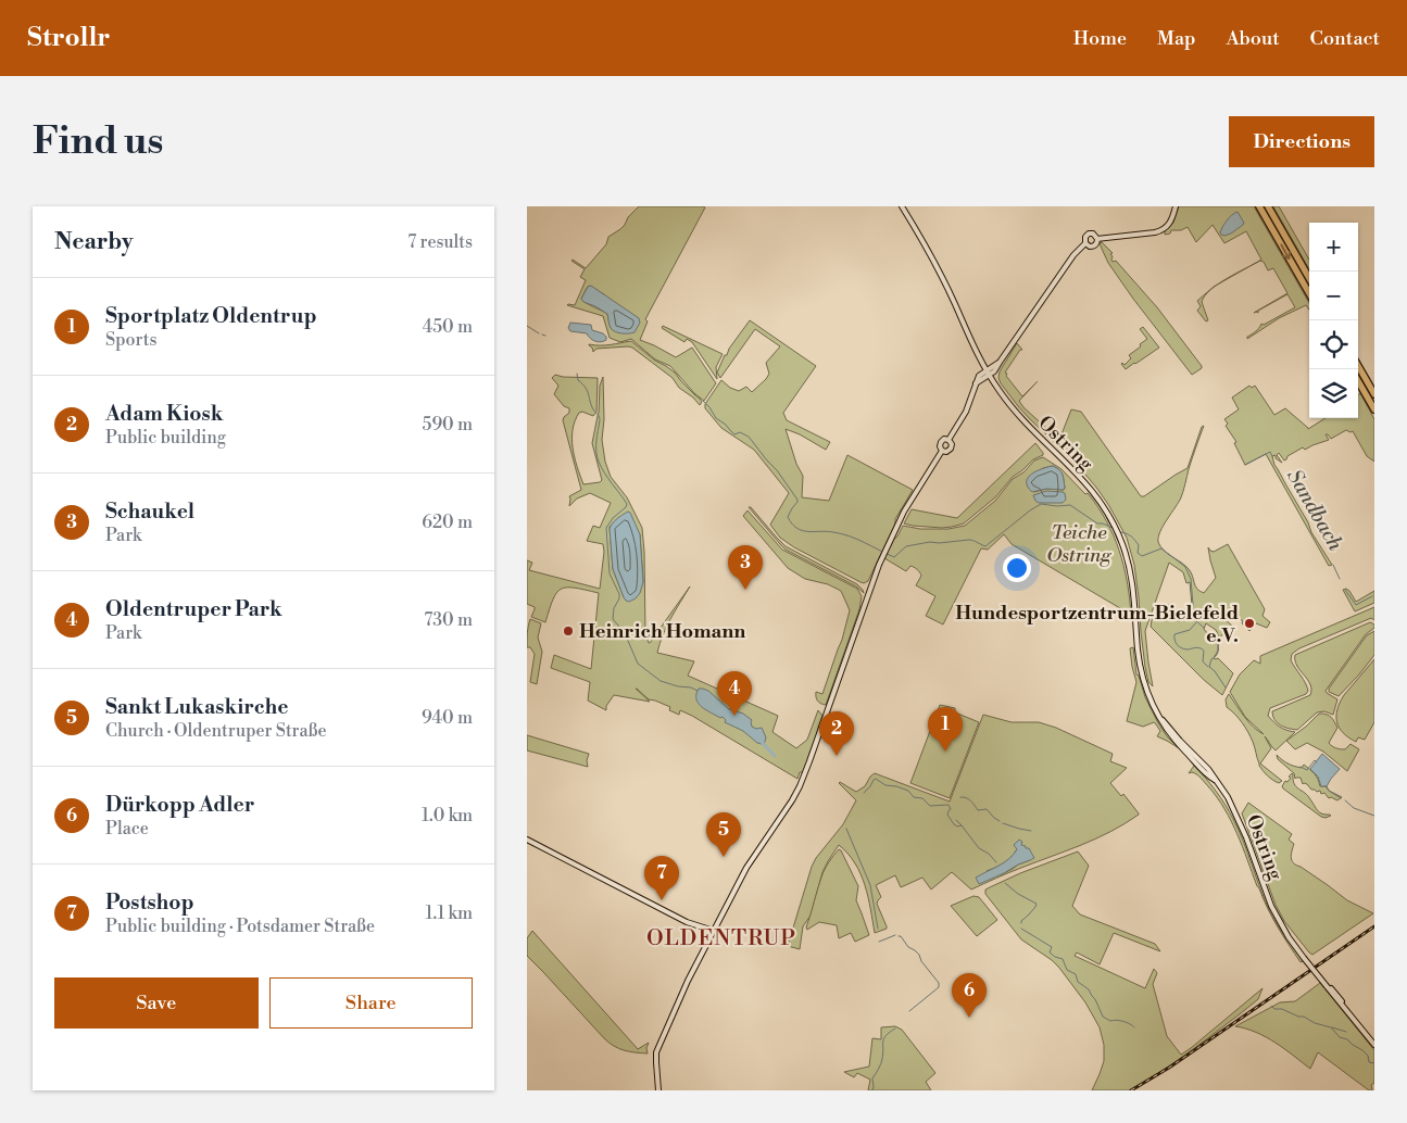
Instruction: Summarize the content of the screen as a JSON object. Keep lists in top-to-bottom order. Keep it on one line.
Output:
{"streets":{"street":["Ostring"]},"districts":["OLDENTRUP"],"water":["Sandbach"],"parks":["Teiche Ostring"],"places":["Hundesportzentrum-Bielefeld e.V.","Heinrich Homann"],"page":{"header":"Strollr","nav":["Home","Map","About","Contact"],"buttons":["Directions",["Save","Share"]],"title":"Find us","heading":["Nearby","7 results"],"map_buttons":["+","−"],"list":[{"mark":"1","name":"Sportplatz Oldentrup","note":"Sports","value":"450 m"},{"mark":"2","name":"Adam Kiosk","note":"Public building","value":"590 m"},{"mark":"3","name":"Schaukel","note":"Park","value":"620 m"},{"mark":"4","name":"Oldentruper Park","note":"Park","value":"730 m"},{"mark":"5","name":"Sankt Lukaskirche","note":"Church · Oldentruper Straße","value":"940 m"},{"mark":"6","name":"Dürkopp Adler","note":"Place","value":"1.0 km"},{"mark":"7","name":"Postshop","note":"Public building · Potsdamer Straße","value":"1.1 km"}],"pins":["3","4","1","2","5","7","6"]}}
